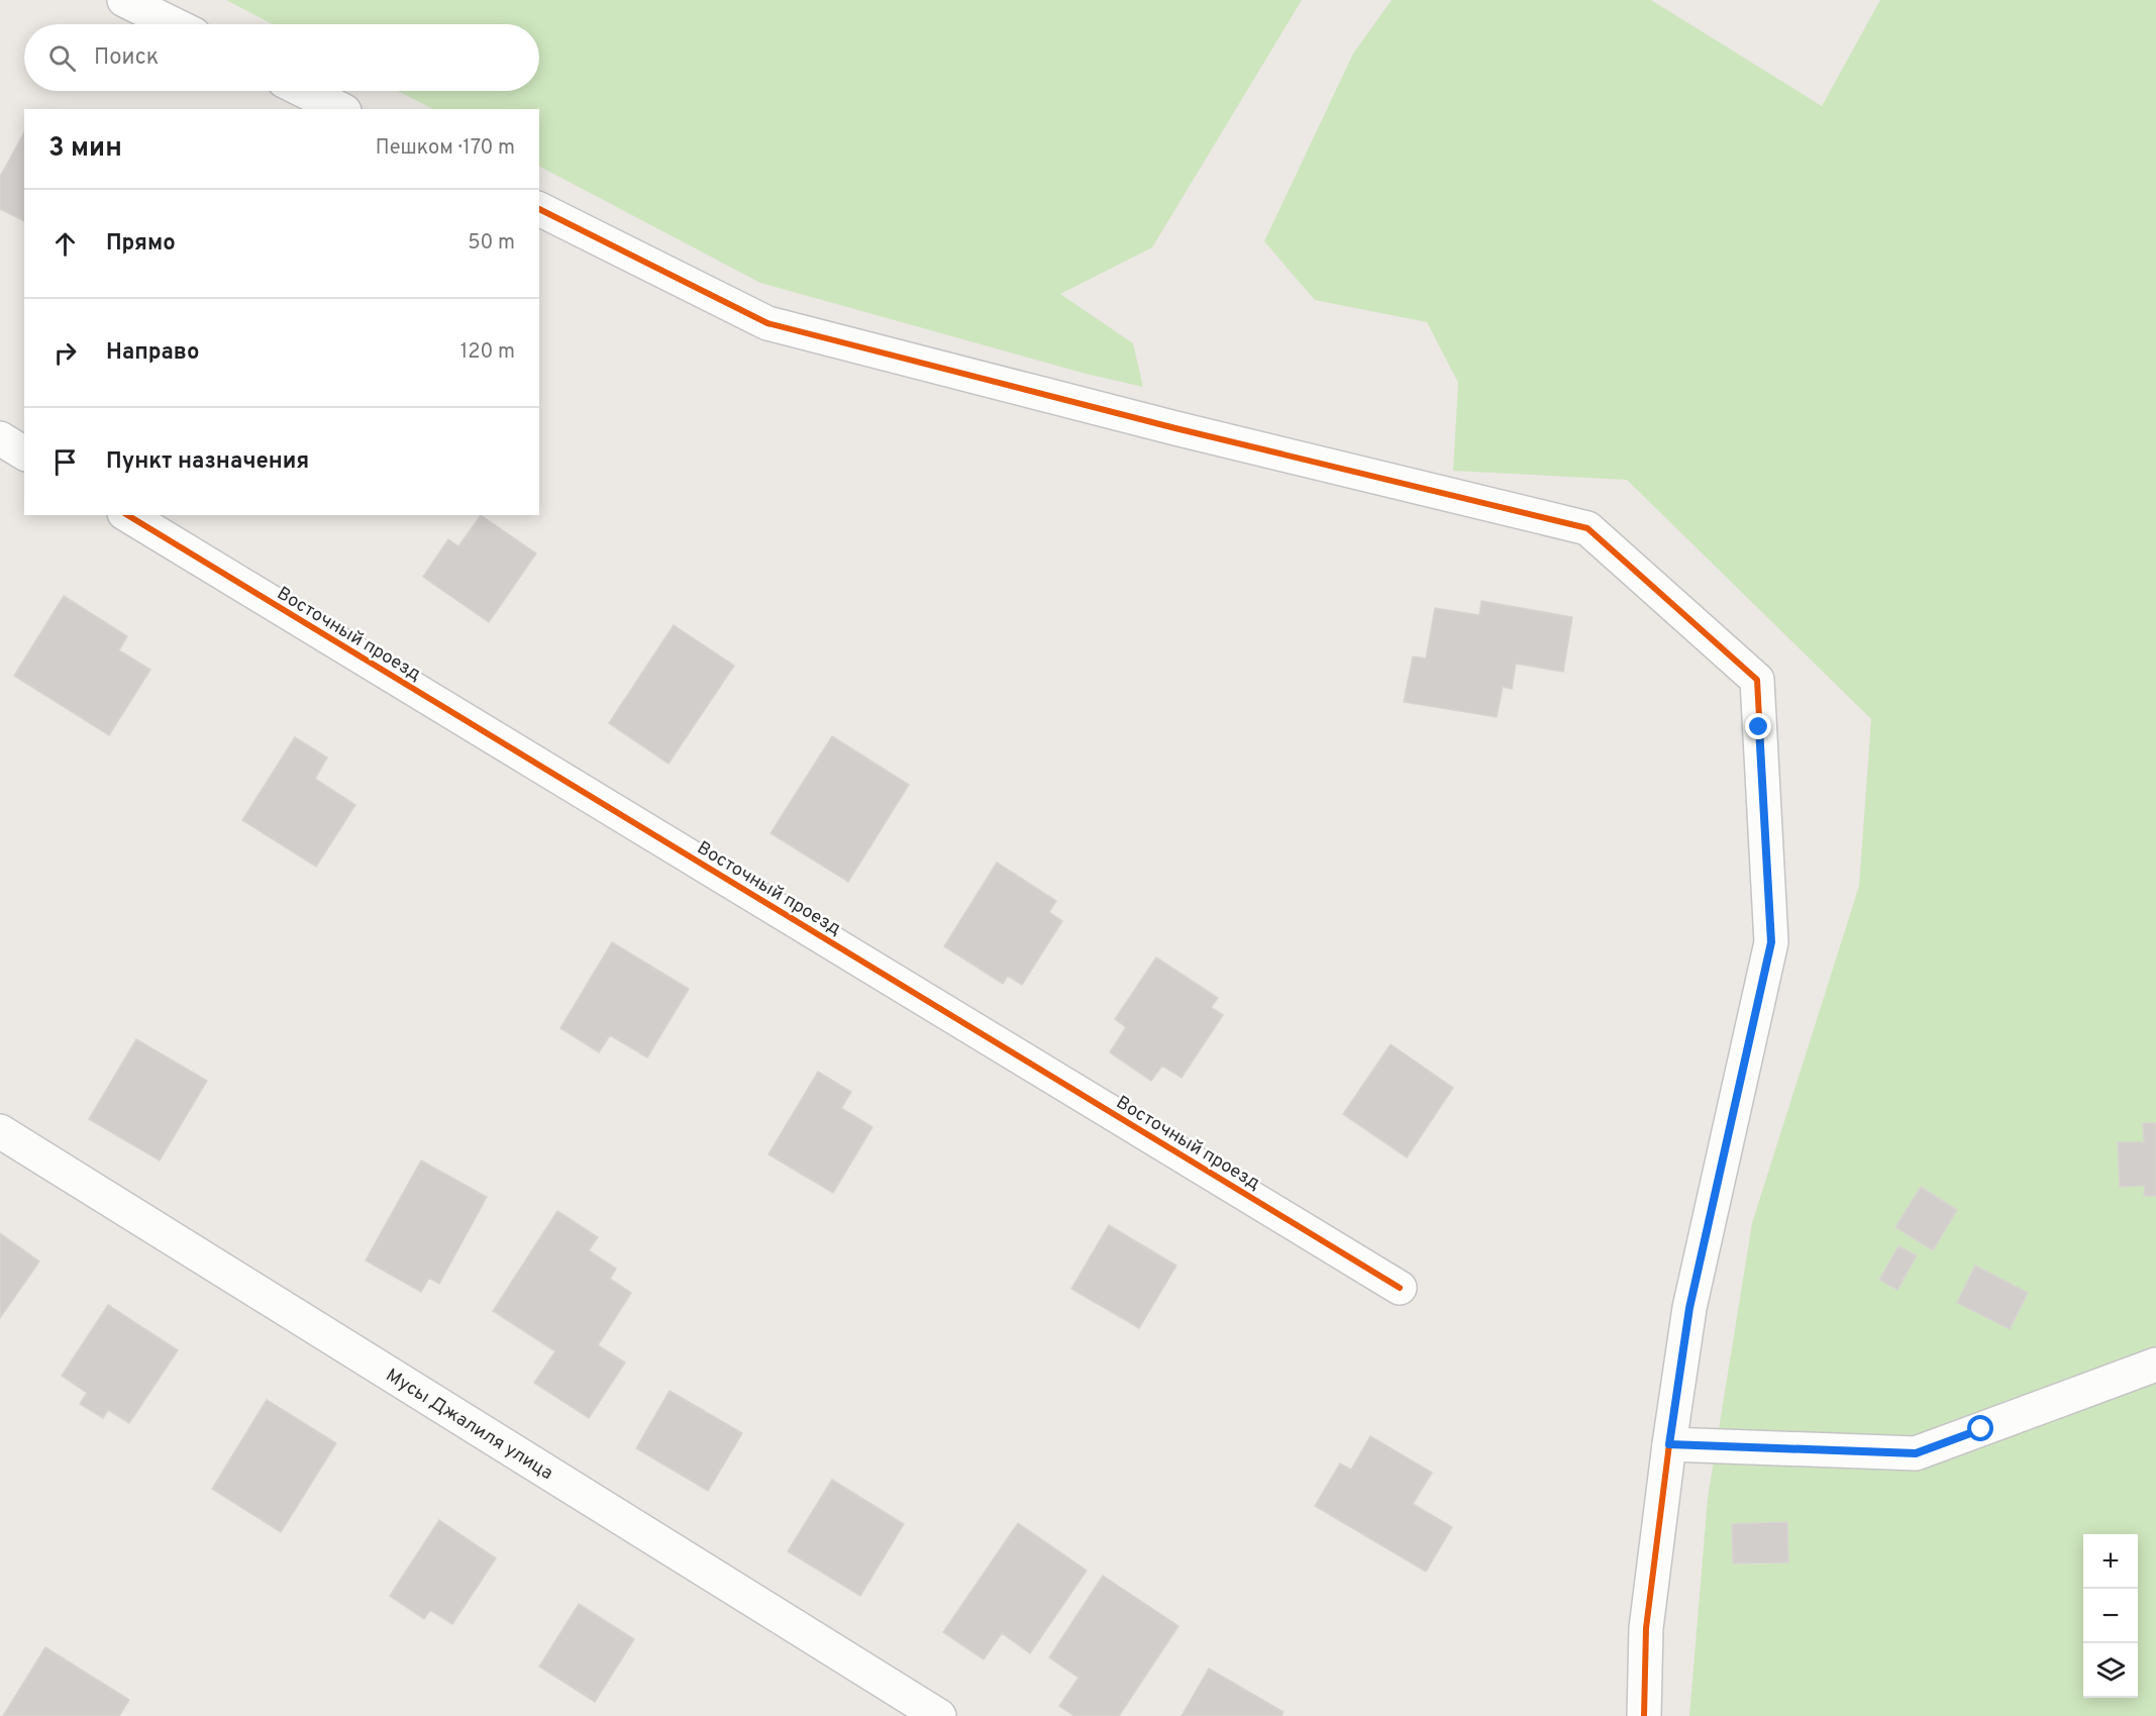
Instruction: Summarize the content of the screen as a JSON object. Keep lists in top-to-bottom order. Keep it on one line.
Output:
{"streets":{"street":["Восточный проезд","Мусы Джалиля улица"]},"page":{"search":"Поиск","heading":["3 мин","Пешком · 170 m"],"list":[["Прямо","50 m"],["Направо","120 m"],"Пункт назначения"],"map_buttons":["+","−"]}}
